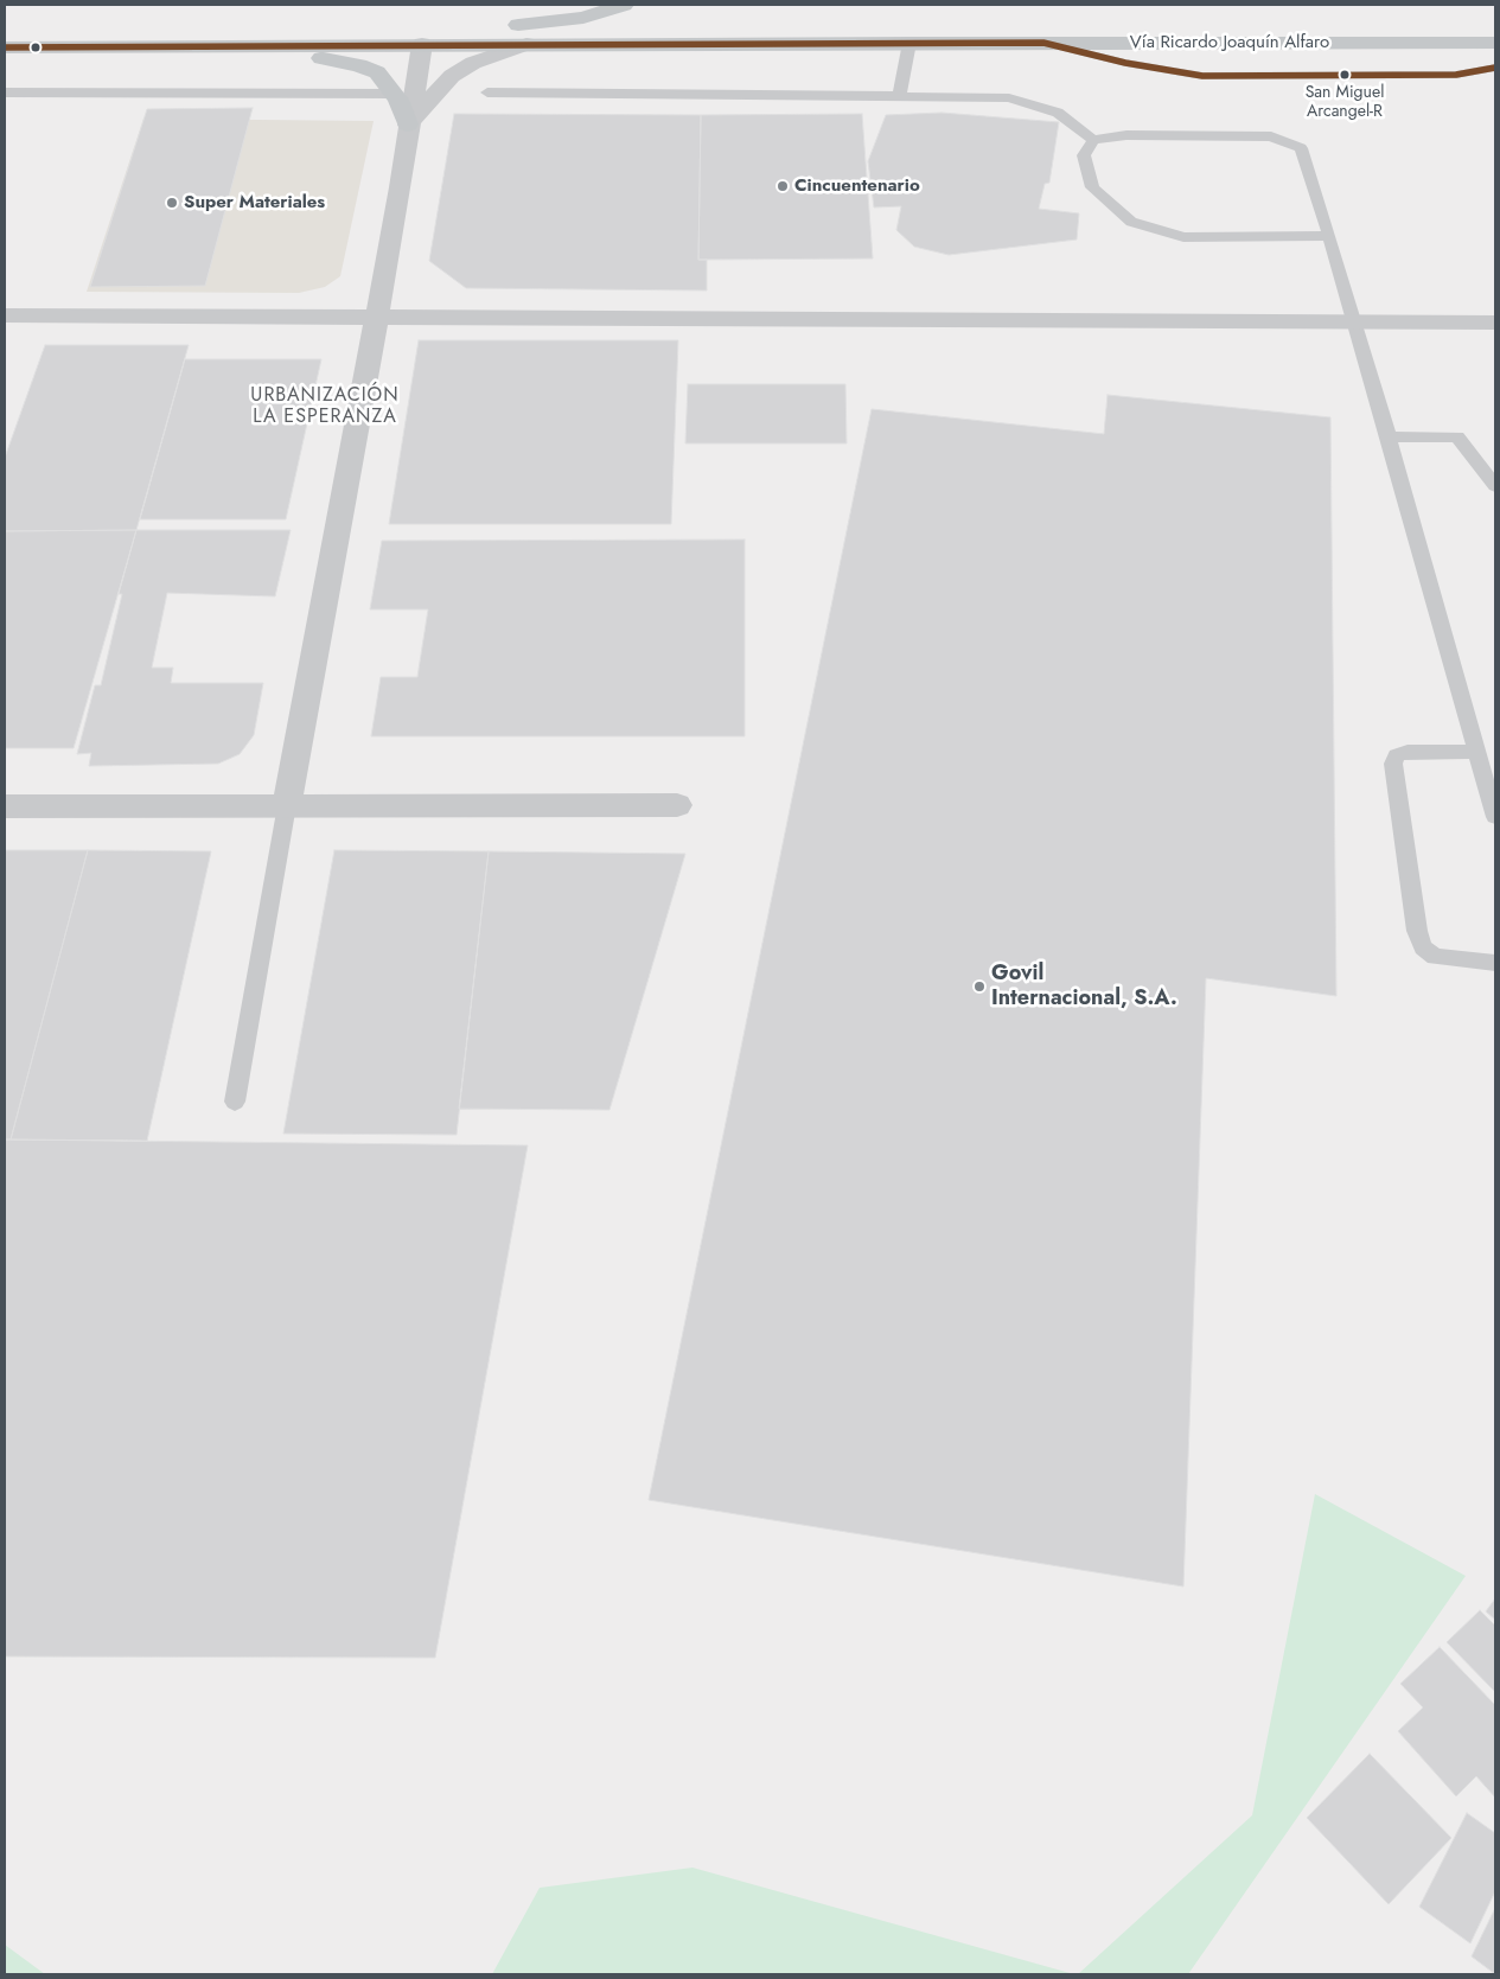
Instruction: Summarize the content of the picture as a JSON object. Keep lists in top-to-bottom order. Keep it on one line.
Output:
{"streets":{"main road":["Vía Ricardo Joaquín Alfaro"]},"districts":["URBANIZACIÓN LA ESPERANZA"],"places":["San Miguel Arcangel-R","Cincuentenario","Super Materiales","Govil Internacional, S.A."]}
